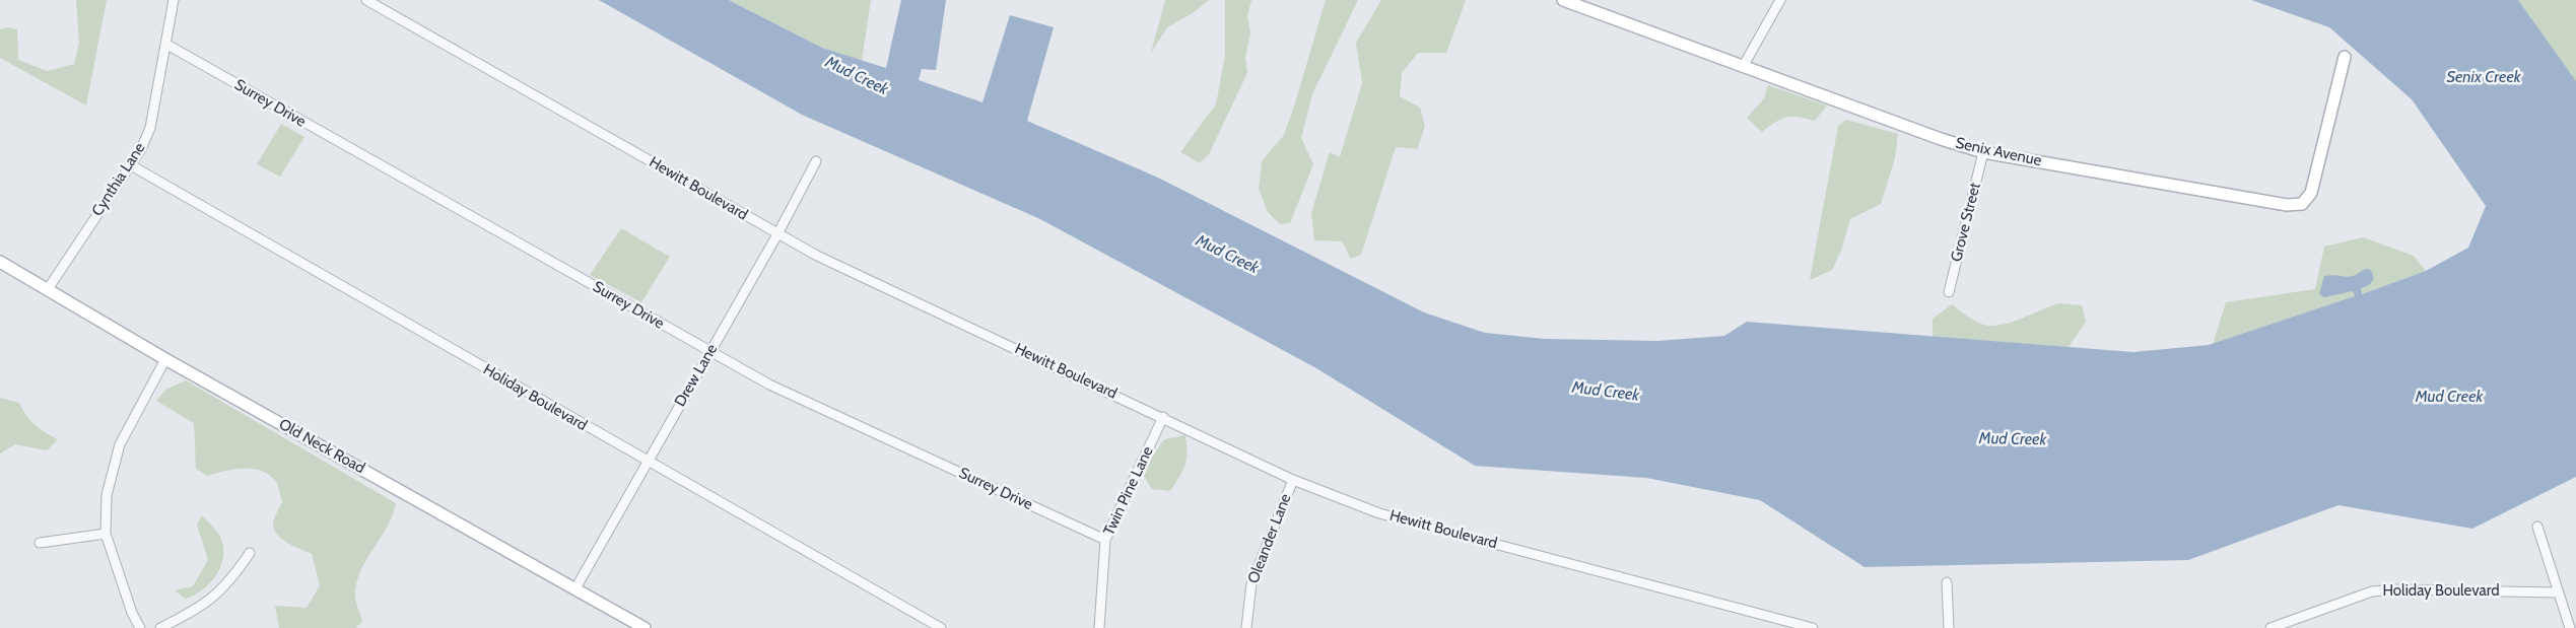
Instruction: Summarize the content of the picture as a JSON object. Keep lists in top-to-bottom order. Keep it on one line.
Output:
{"streets":{"street":["Surrey Drive","Senix Avenue","Cynthia Lane","Hewitt Boulevard","Grove Street","Drew Lane","Holiday Boulevard","Old Neck Road","Twin Pine Lane","Oleander Lane"]},"crossings":[["Surrey Drive","Cynthia Lane"],["Surrey Drive","Drew Lane"],["Surrey Drive","Twin Pine Lane"],["Senix Avenue","Grove Street"],["Cynthia Lane","Holiday Boulevard"],["Cynthia Lane","Old Neck Road"],["Hewitt Boulevard","Drew Lane"],["Hewitt Boulevard","Twin Pine Lane"],["Hewitt Boulevard","Oleander Lane"],["Drew Lane","Holiday Boulevard"],["Drew Lane","Old Neck Road"]],"water":["Mud Creek","Senix Creek"]}
